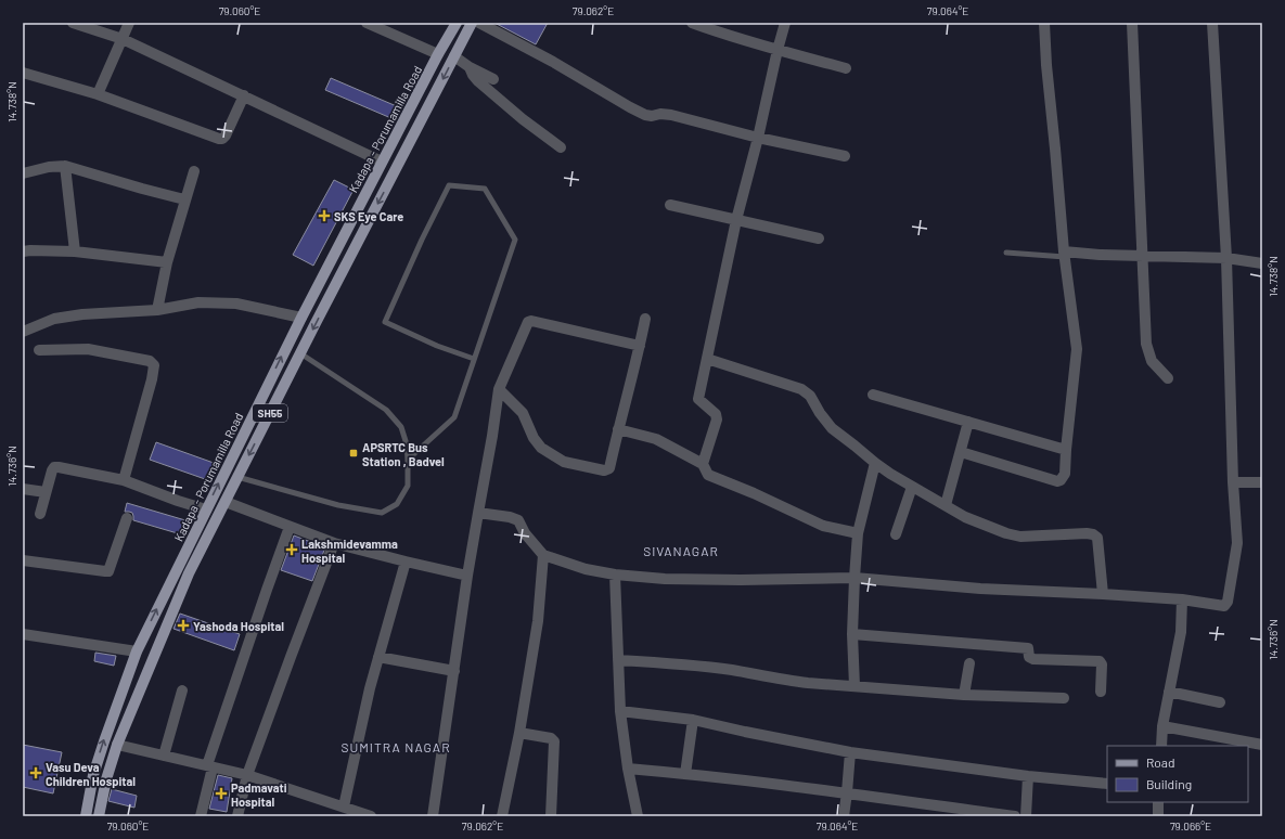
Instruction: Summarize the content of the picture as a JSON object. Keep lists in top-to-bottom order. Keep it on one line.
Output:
{"streets":{"main road":["Kadapa - Porumamilla Road","SH55"]},"districts":["SIVANAGAR","SUMITRA NAGAR"],"places":{"health":["SKS Eye Care","Lakshmidevamma Hospital","Yashoda Hospital","Vasu Deva Children Hospital","Padmavati Hospital"],"transit":["APSRTC Bus Station , Badvel"]},"legend":["Road","Building"],"coordinates":["79.060°E","79.062°E","79.064°E","14.738°N","14.736°N","79.066°E"]}
